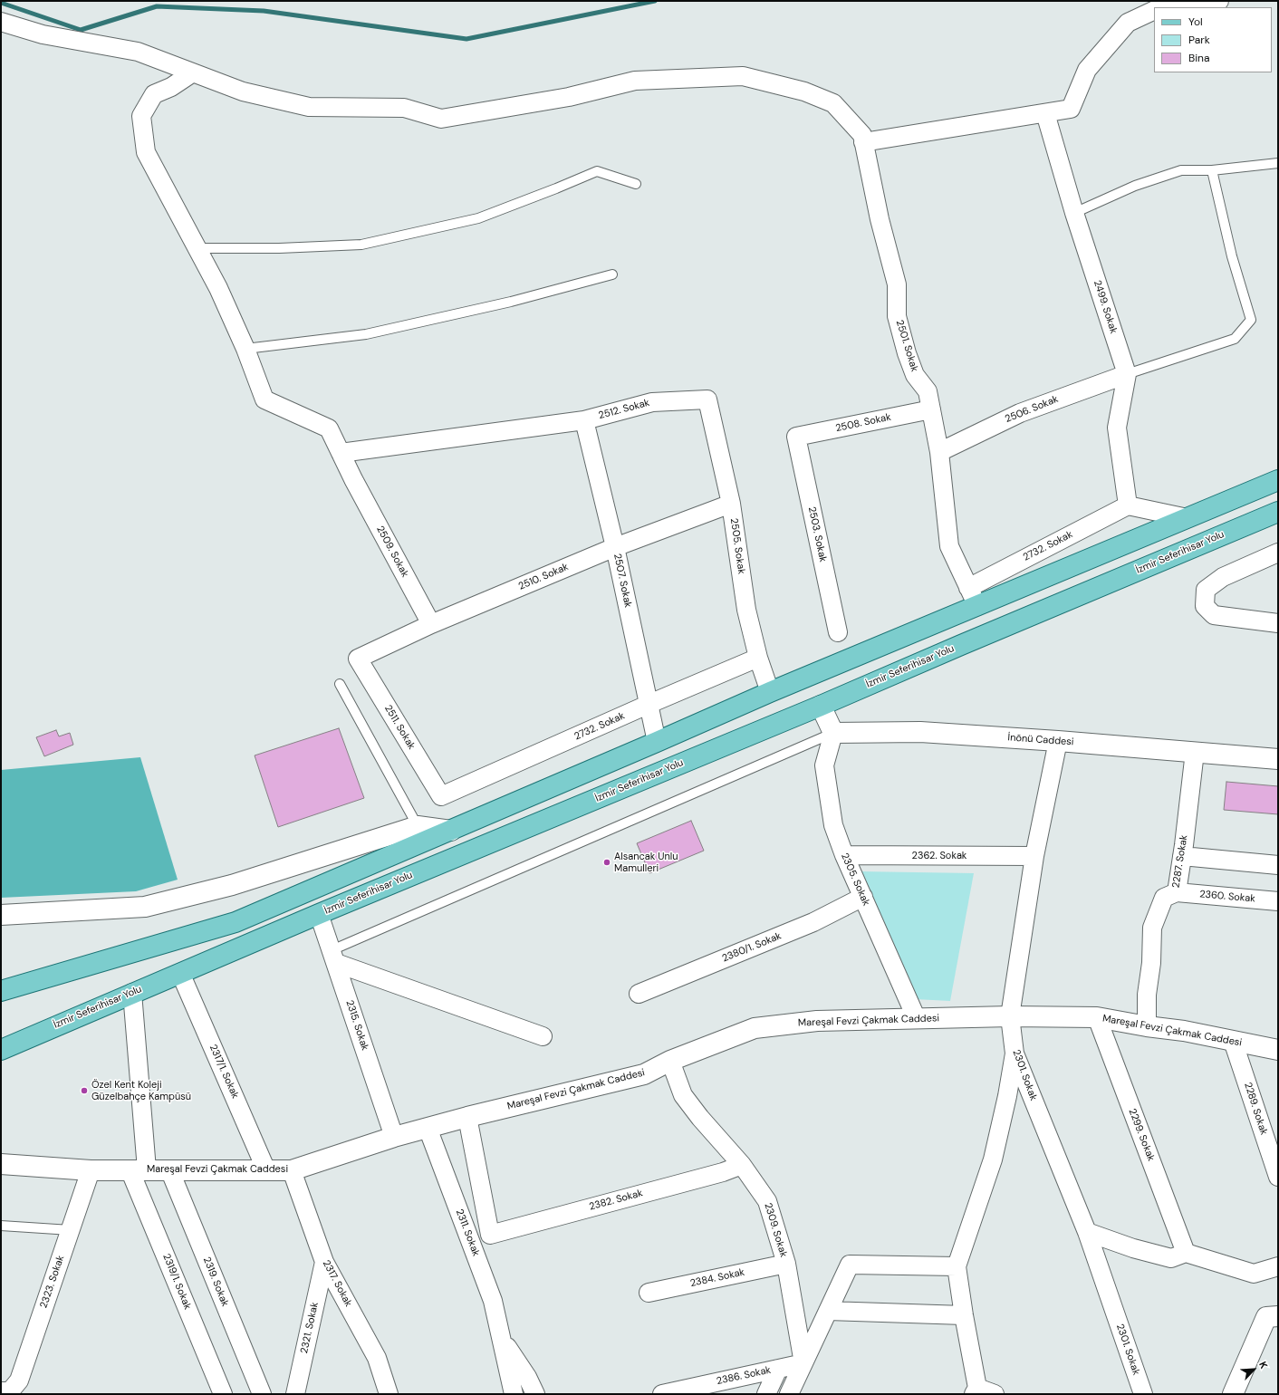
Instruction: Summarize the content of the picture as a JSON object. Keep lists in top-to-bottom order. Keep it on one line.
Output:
{"streets":{"main road":["İzmir Seferihisar Yolu"],"street":["2499. Sokak","2501. Sokak","2512. Sokak","2506. Sokak","2508. Sokak","2503. Sokak","2505. Sokak","2732. Sokak","2509. Sokak","2510. Sokak","2507. Sokak","2511. Sokak","İnönü Caddesi","2362. Sokak","2287. Sokak","2305. Sokak","2360. Sokak","2380/1. Sokak","Mareşal Fevzi Çakmak Caddesi","2315. Sokak","2317/1. Sokak","2301. Sokak","2289. Sokak","2299. Sokak","2382. Sokak","2309. Sokak","2311. Sokak","2384. Sokak","2323. Sokak","2319/1. Sokak","2319. Sokak","2317. Sokak","2321. Sokak","2386. Sokak"]},"crossings":[["2499. Sokak","2506. Sokak"],["2499. Sokak","2732. Sokak"],["2501. Sokak","2506. Sokak"],["2501. Sokak","2508. Sokak"],["2501. Sokak","2732. Sokak"],["2501. Sokak","2509. Sokak"],["2512. Sokak","2505. Sokak"],["2512. Sokak","2509. Sokak"],["2512. Sokak","2507. Sokak"],["2508. Sokak","2503. Sokak"],["2505. Sokak","2732. Sokak"],["2505. Sokak","2510. Sokak"],["2732. Sokak","2507. Sokak"],["2732. Sokak","2511. Sokak"],["2509. Sokak","2510. Sokak"],["İzmir Seferihisar Yolu","2315. Sokak"],["İzmir Seferihisar Yolu","2317/1. Sokak"],["İzmir Seferihisar Yolu","2319/1. Sokak"],["2510. Sokak","2507. Sokak"],["2510. Sokak","2511. Sokak"],["İnönü Caddesi","2287. Sokak"],["İnönü Caddesi","2305. Sokak"],["İnönü Caddesi","2301. Sokak"],["2362. Sokak","2305. Sokak"],["2362. Sokak","2301. Sokak"],["2287. Sokak","2360. Sokak"],["2287. Sokak","Mareşal Fevzi Çakmak Caddesi"],["2305. Sokak","2380/1. Sokak"],["2305. Sokak","Mareşal Fevzi Çakmak Caddesi"],["Mareşal Fevzi Çakmak Caddesi","2315. Sokak"],["Mareşal Fevzi Çakmak Caddesi","2317/1. Sokak"],["Mareşal Fevzi Çakmak Caddesi","2301. Sokak"],["Mareşal Fevzi Çakmak Caddesi","2289. Sokak"],["Mareşal Fevzi Çakmak Caddesi","2299. Sokak"],["Mareşal Fevzi Çakmak Caddesi","2309. Sokak"],["Mareşal Fevzi Çakmak Caddesi","2311. Sokak"],["Mareşal Fevzi Çakmak Caddesi","2323. Sokak"],["Mareşal Fevzi Çakmak Caddesi","2319/1. Sokak"],["Mareşal Fevzi Çakmak Caddesi","2319. Sokak"],["Mareşal Fevzi Çakmak Caddesi","2317. Sokak"],["2382. Sokak","2309. Sokak"],["2382. Sokak","2311. Sokak"],["2309. Sokak","2384. Sokak"],["2309. Sokak","2386. Sokak"],["2317. Sokak","2321. Sokak"]],"places":["Alsancak Unlu Mamulleri","Özel Kent Koleji Güzelbahçe Kampüsü"],"legend":["Yol","Park","Bina"],"north":"top right"}
